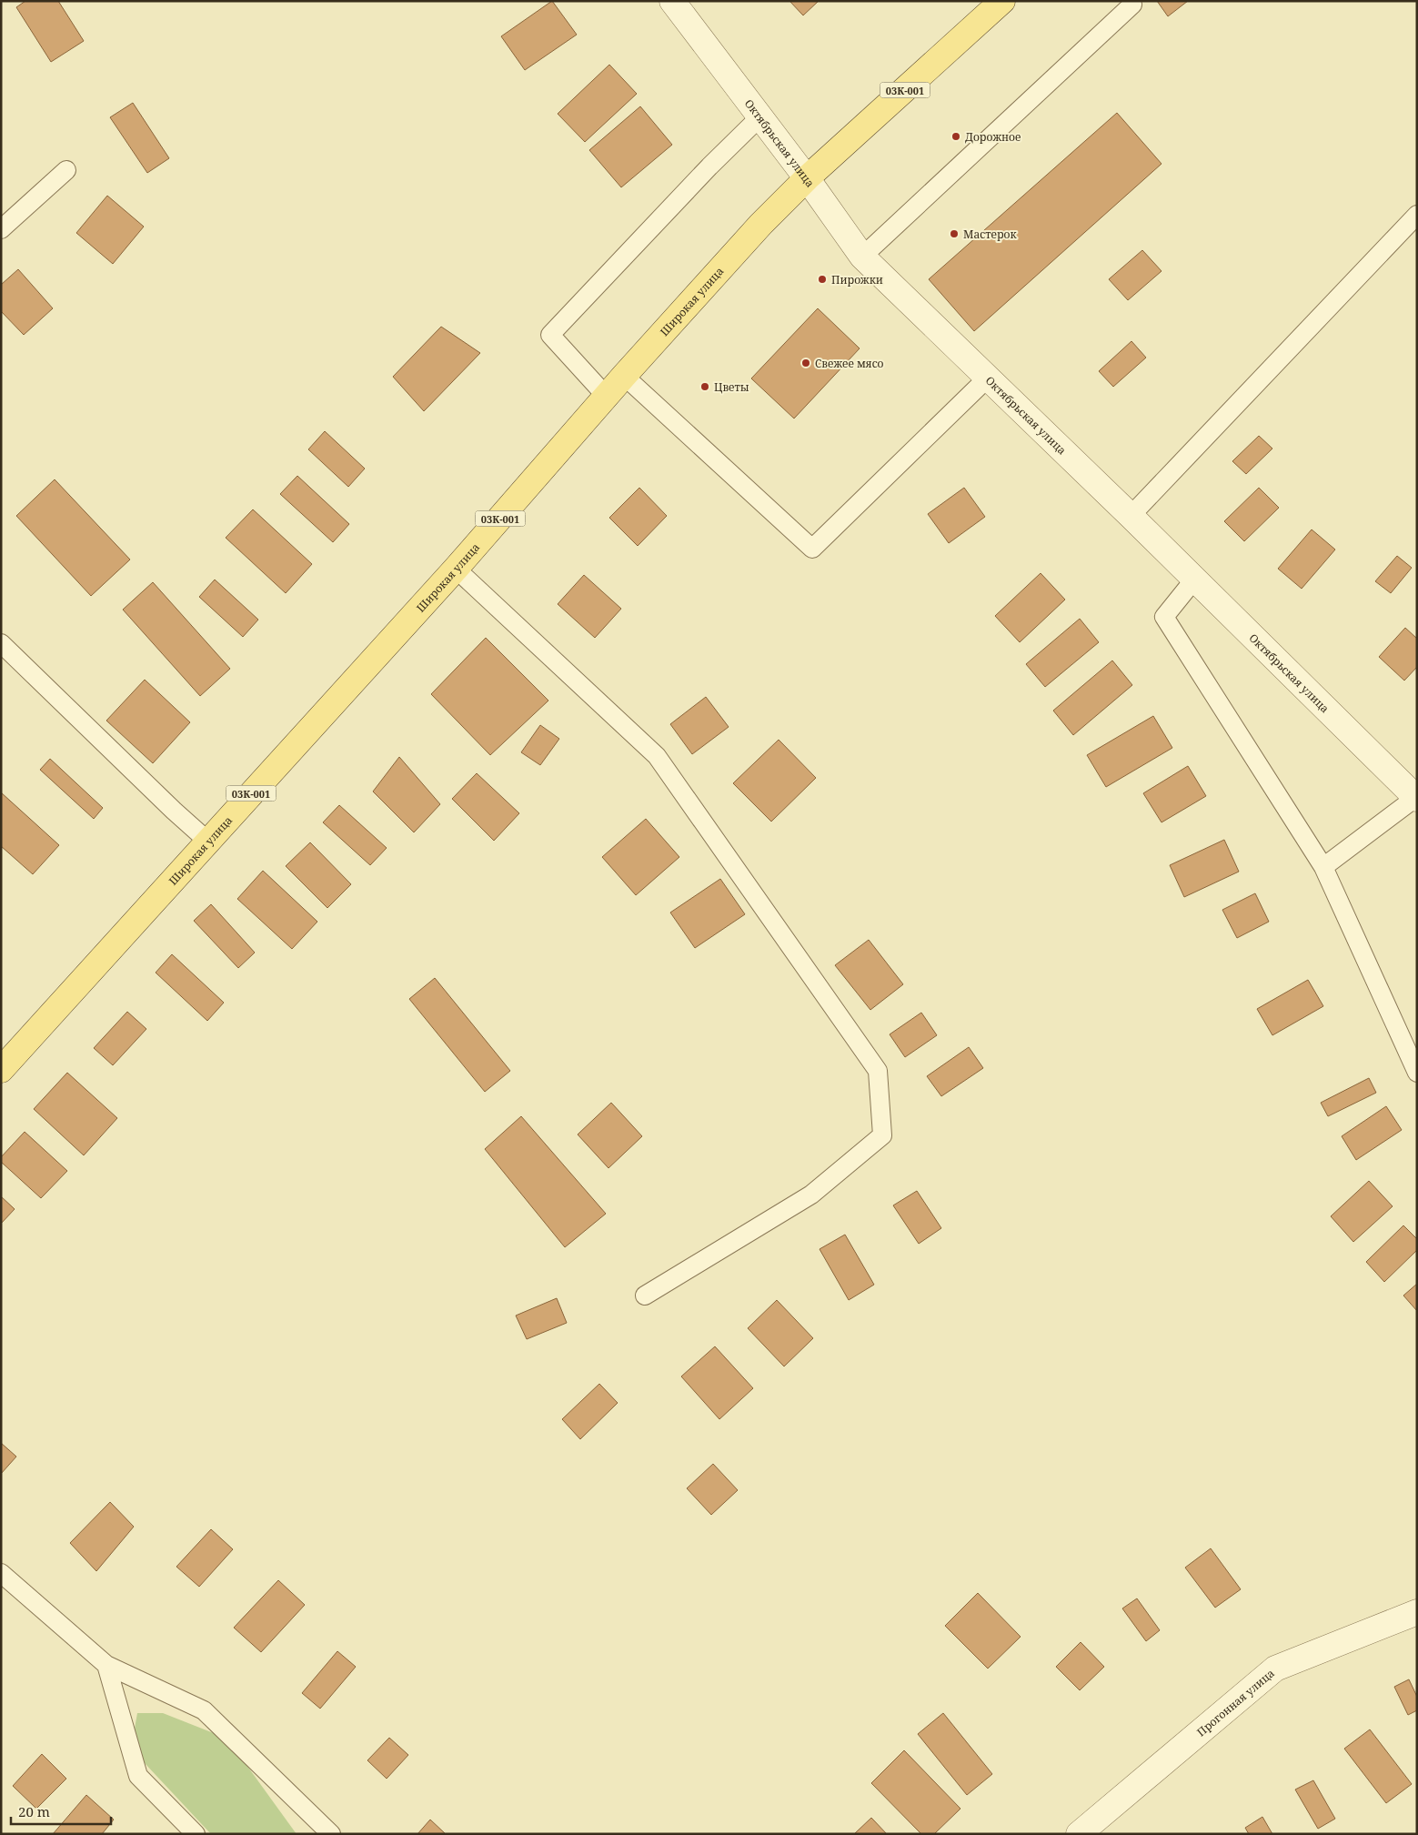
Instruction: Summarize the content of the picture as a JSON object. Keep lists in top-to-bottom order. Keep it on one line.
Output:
{"streets":{"main road":["03К-001","Широкая улица"],"street":["Октябрьская улица","Прогонная улица"]},"crossings":[["Октябрьская улица","Широкая улица"]],"places":["Дорожное","Мастерок","Пирожки","Свежее мясо","Цветы"],"scale_bar":"20 m"}
